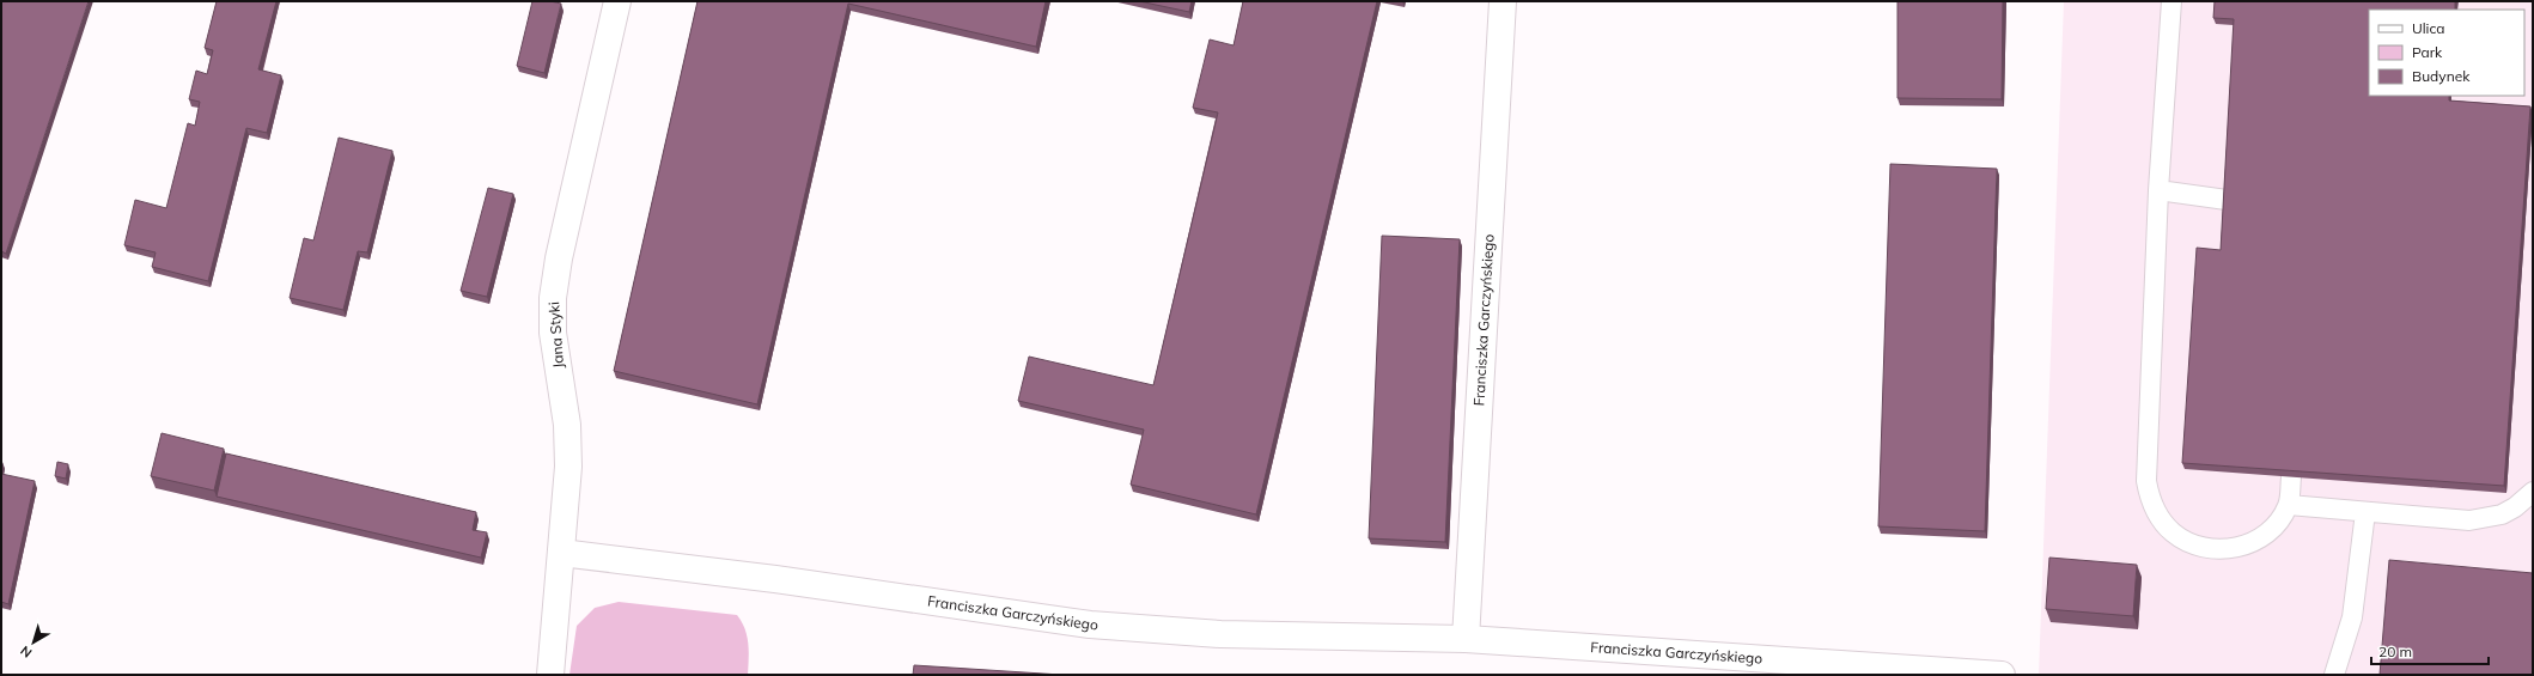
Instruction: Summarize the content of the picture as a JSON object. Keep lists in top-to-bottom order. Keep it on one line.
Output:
{"streets":{"street":["Franciszka Garczyńskiego","Jana Styki"]},"crossings":[["Franciszka Garczyńskiego","Jana Styki"]],"legend":["Ulica","Park","Budynek"],"scale_bar":"20 m","north":"bottom left"}
